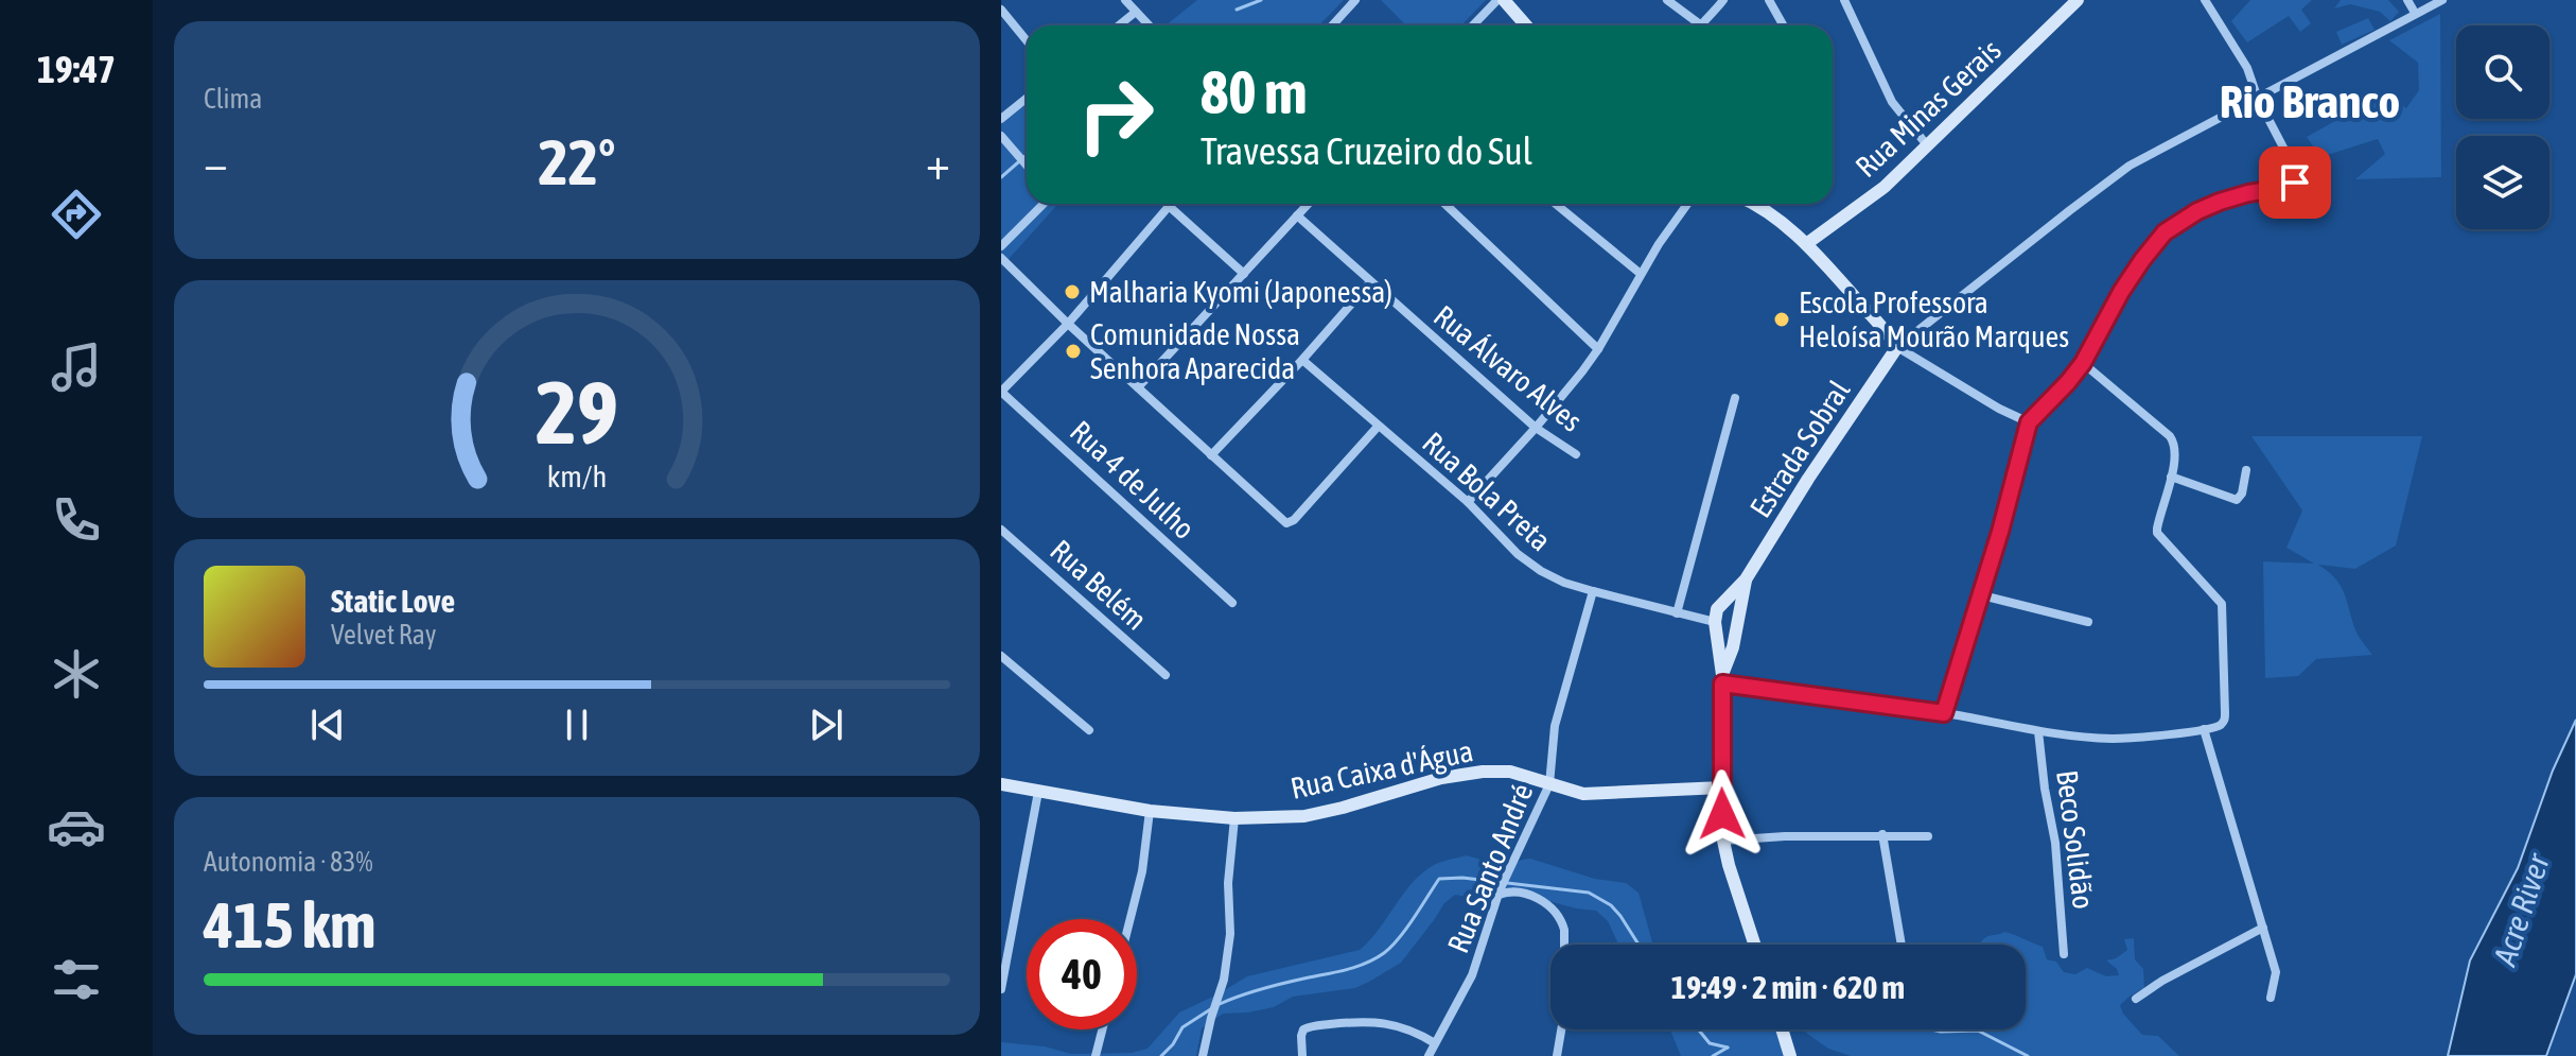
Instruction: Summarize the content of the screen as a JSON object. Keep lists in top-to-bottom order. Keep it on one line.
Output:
{"streets":{"street":["Rua Minas Gerais","Rua Álvaro Alves","Estrada Sobral","Rua 4 de Julho","Rua Bola Preta","Rua Belém","Rua Caixa d'Água","Beco Solidão","Rua Santo André"]},"crossings":[["Estrada Sobral","Rua Bola Preta"],["Estrada Sobral","Rua Caixa d'Água"],["Rua Bola Preta","Rua Santo André"],["Rua Caixa d'Água","Rua Santo André"]],"districts":["Rio Branco"],"water":["Acre River"],"places":["Malharia Kyomi (Japonessa)","Escola Professora Heloísa Mourão Marques","Comunidade Nossa Senhora Aparecida"],"page":{"tabs":"19:47","tile":["Clima",["Autonomia · 83%","415 km"]],"turn":["80 m","Travessa Cruzeiro do Sul"],"heat":["−","22°","+"],"song":["Static Love","Velvet Ray"],"limit":"40","trip":"19:49 · 2 min · 620 m","gauge":["29","km/h"]}}
